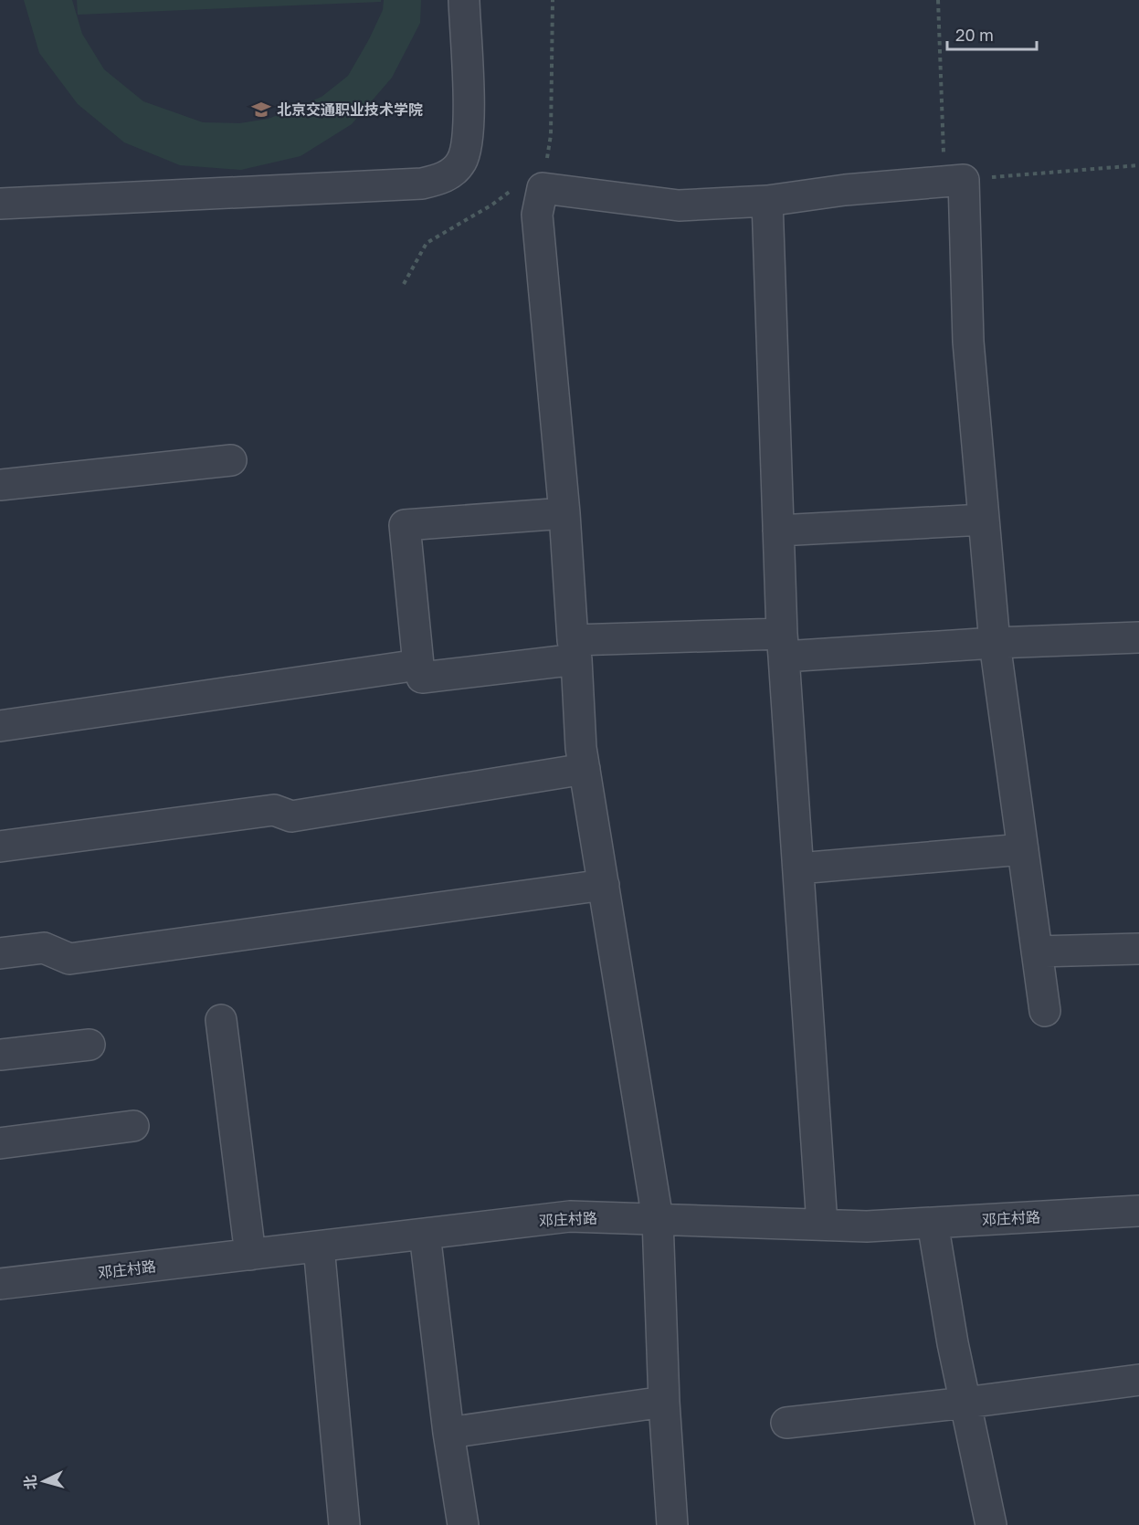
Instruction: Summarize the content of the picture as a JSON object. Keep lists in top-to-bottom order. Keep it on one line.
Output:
{"streets":{"street":["邓庄村路"]},"places":{"school or university":["北京交通职业技术学院"]},"scale_bar":"20 m","north":"left"}
